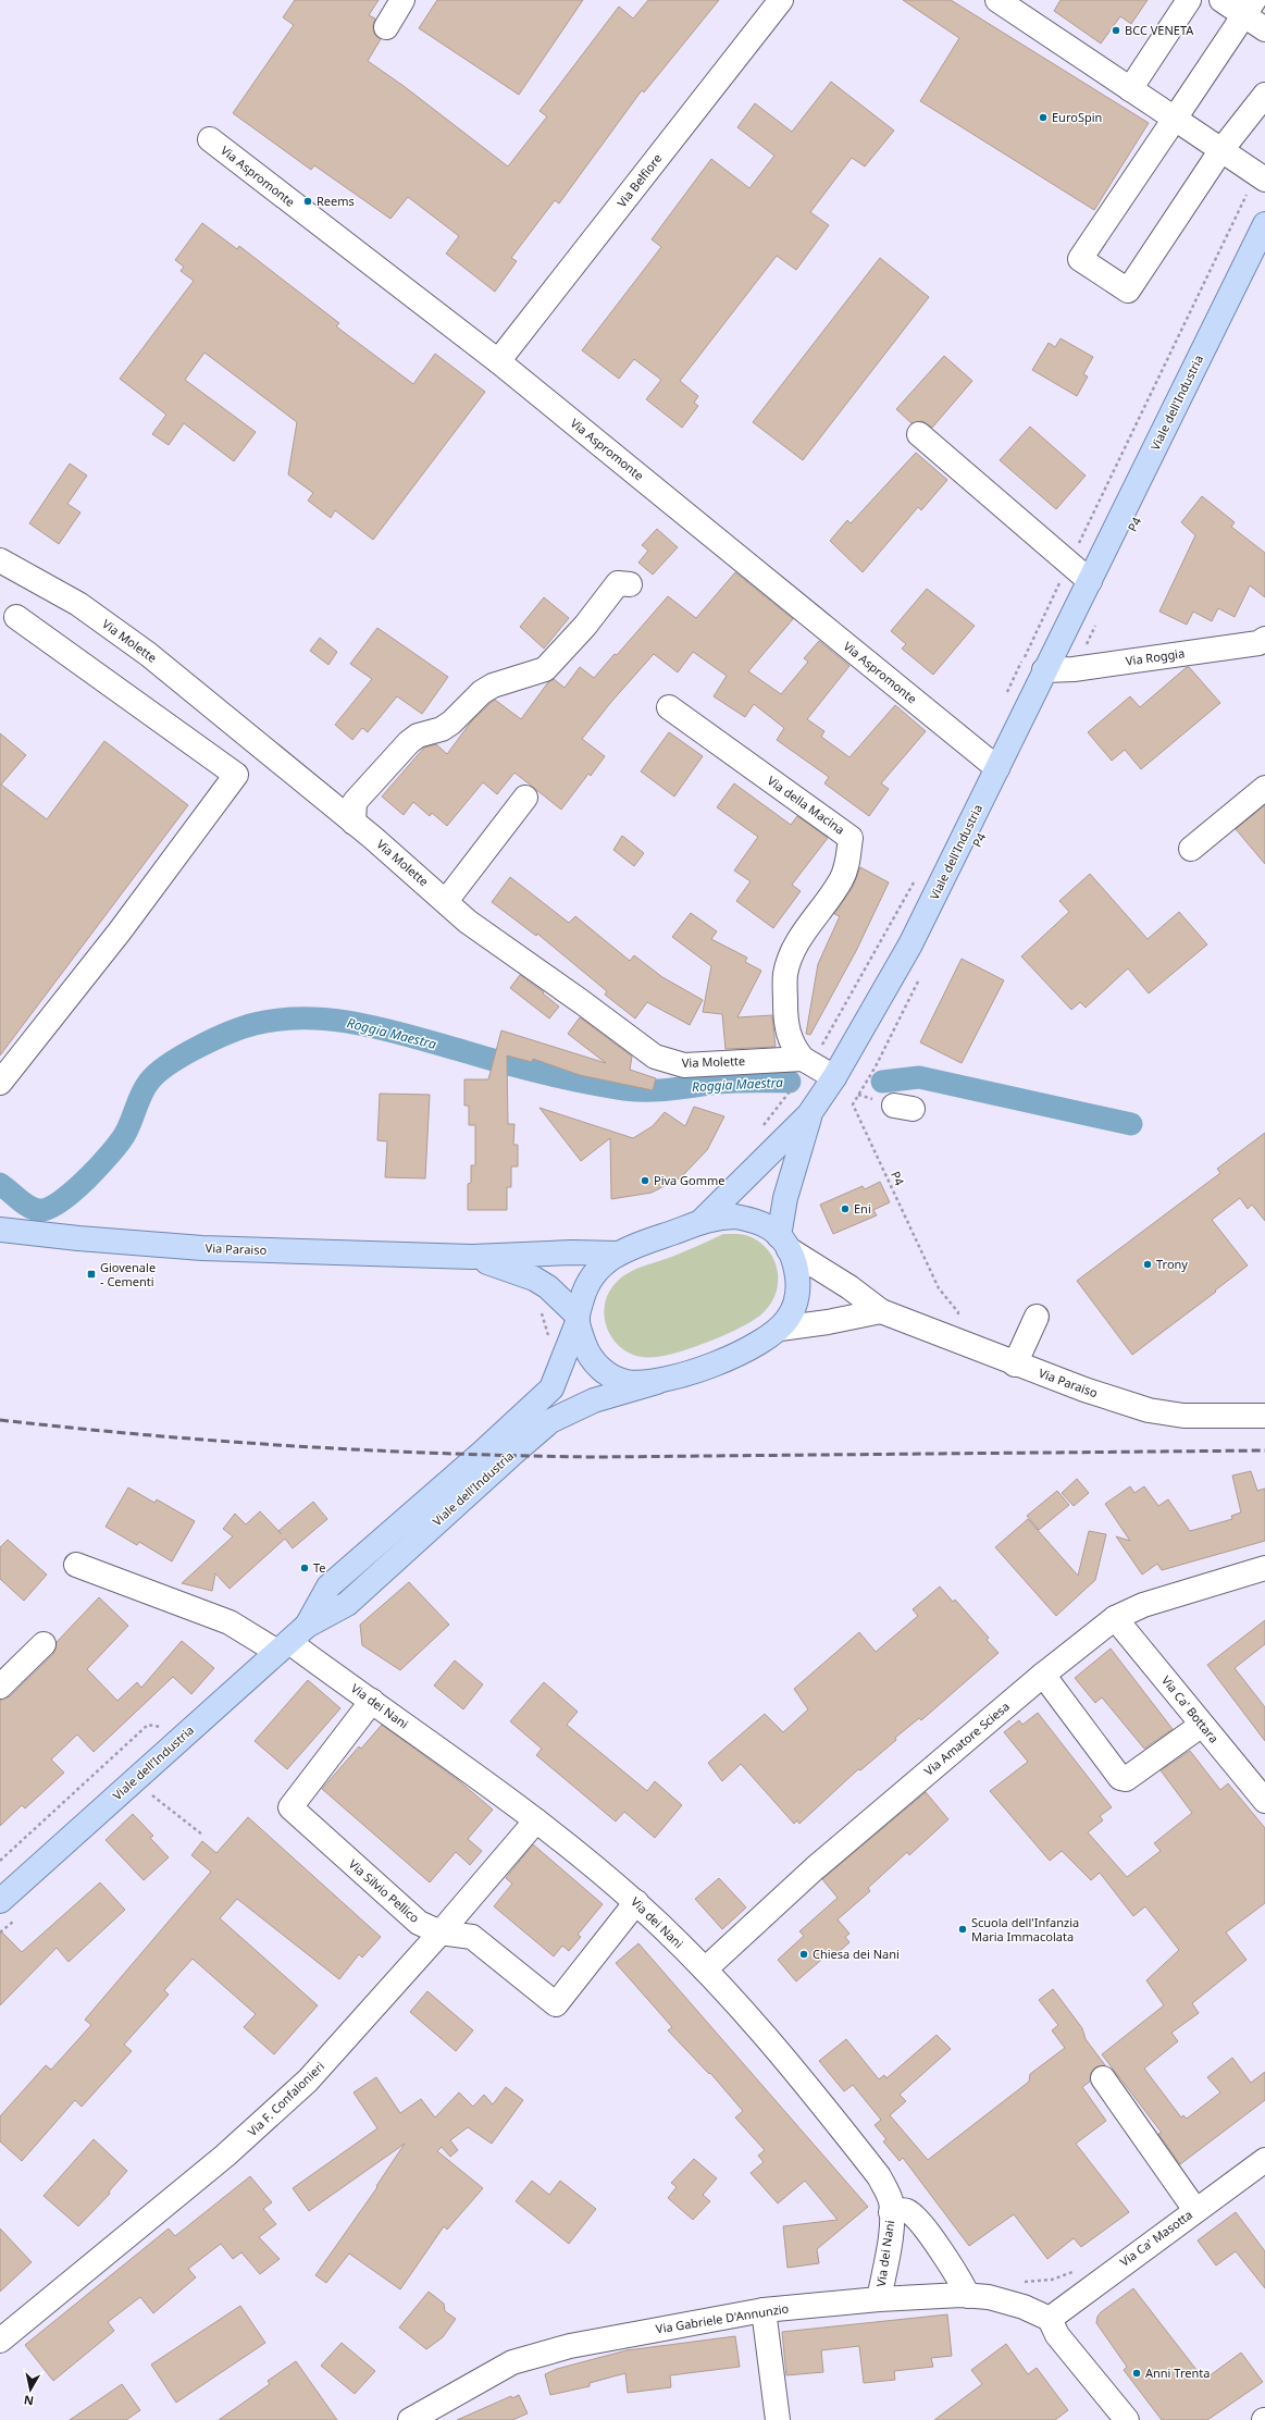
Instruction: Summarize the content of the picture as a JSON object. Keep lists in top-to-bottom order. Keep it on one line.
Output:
{"streets":{"main road":["Viale dell'Industria","Via Paraiso"],"street":["Via Aspromonte","Via Belfiore","Via Molette","Via Roggia","Via della Macina","Via dei Nani","Via Ca' Bottara","Via Amatore Sciesa","Via Silvio Pellico","Via F. Confalonieri","Via Ca' Masotta","Via Gabriele D'Annunzio"],"path":["P4"]},"crossings":[["Via Aspromonte","Via Belfiore"],["Via Aspromonte","Viale dell'Industria"],["Viale dell'Industria","Via Roggia"],["Viale dell'Industria","Via Paraiso"],["Viale dell'Industria","Via dei Nani"],["P4","Via Paraiso"],["Via Molette","Via della Macina"],["Via dei Nani","Via Amatore Sciesa"],["Via dei Nani","Via Silvio Pellico"],["Via dei Nani","Via F. Confalonieri"],["Via dei Nani","Via Gabriele D'Annunzio"],["Via Ca' Bottara","Via Amatore Sciesa"],["Via Silvio Pellico","Via F. Confalonieri"],["Via Ca' Masotta","Via Gabriele D'Annunzio"]],"water":["Roggia Maestra"],"places":{"other":["BCC VENETA","EuroSpin","Reems","Piva Gomme","Eni","Trony","Te","Scuola dell'Infanzia Maria Immacolata","Chiesa dei Nani","Anni Trenta"],"transit":["Giovenale - Cementi"]},"north":"bottom"}
